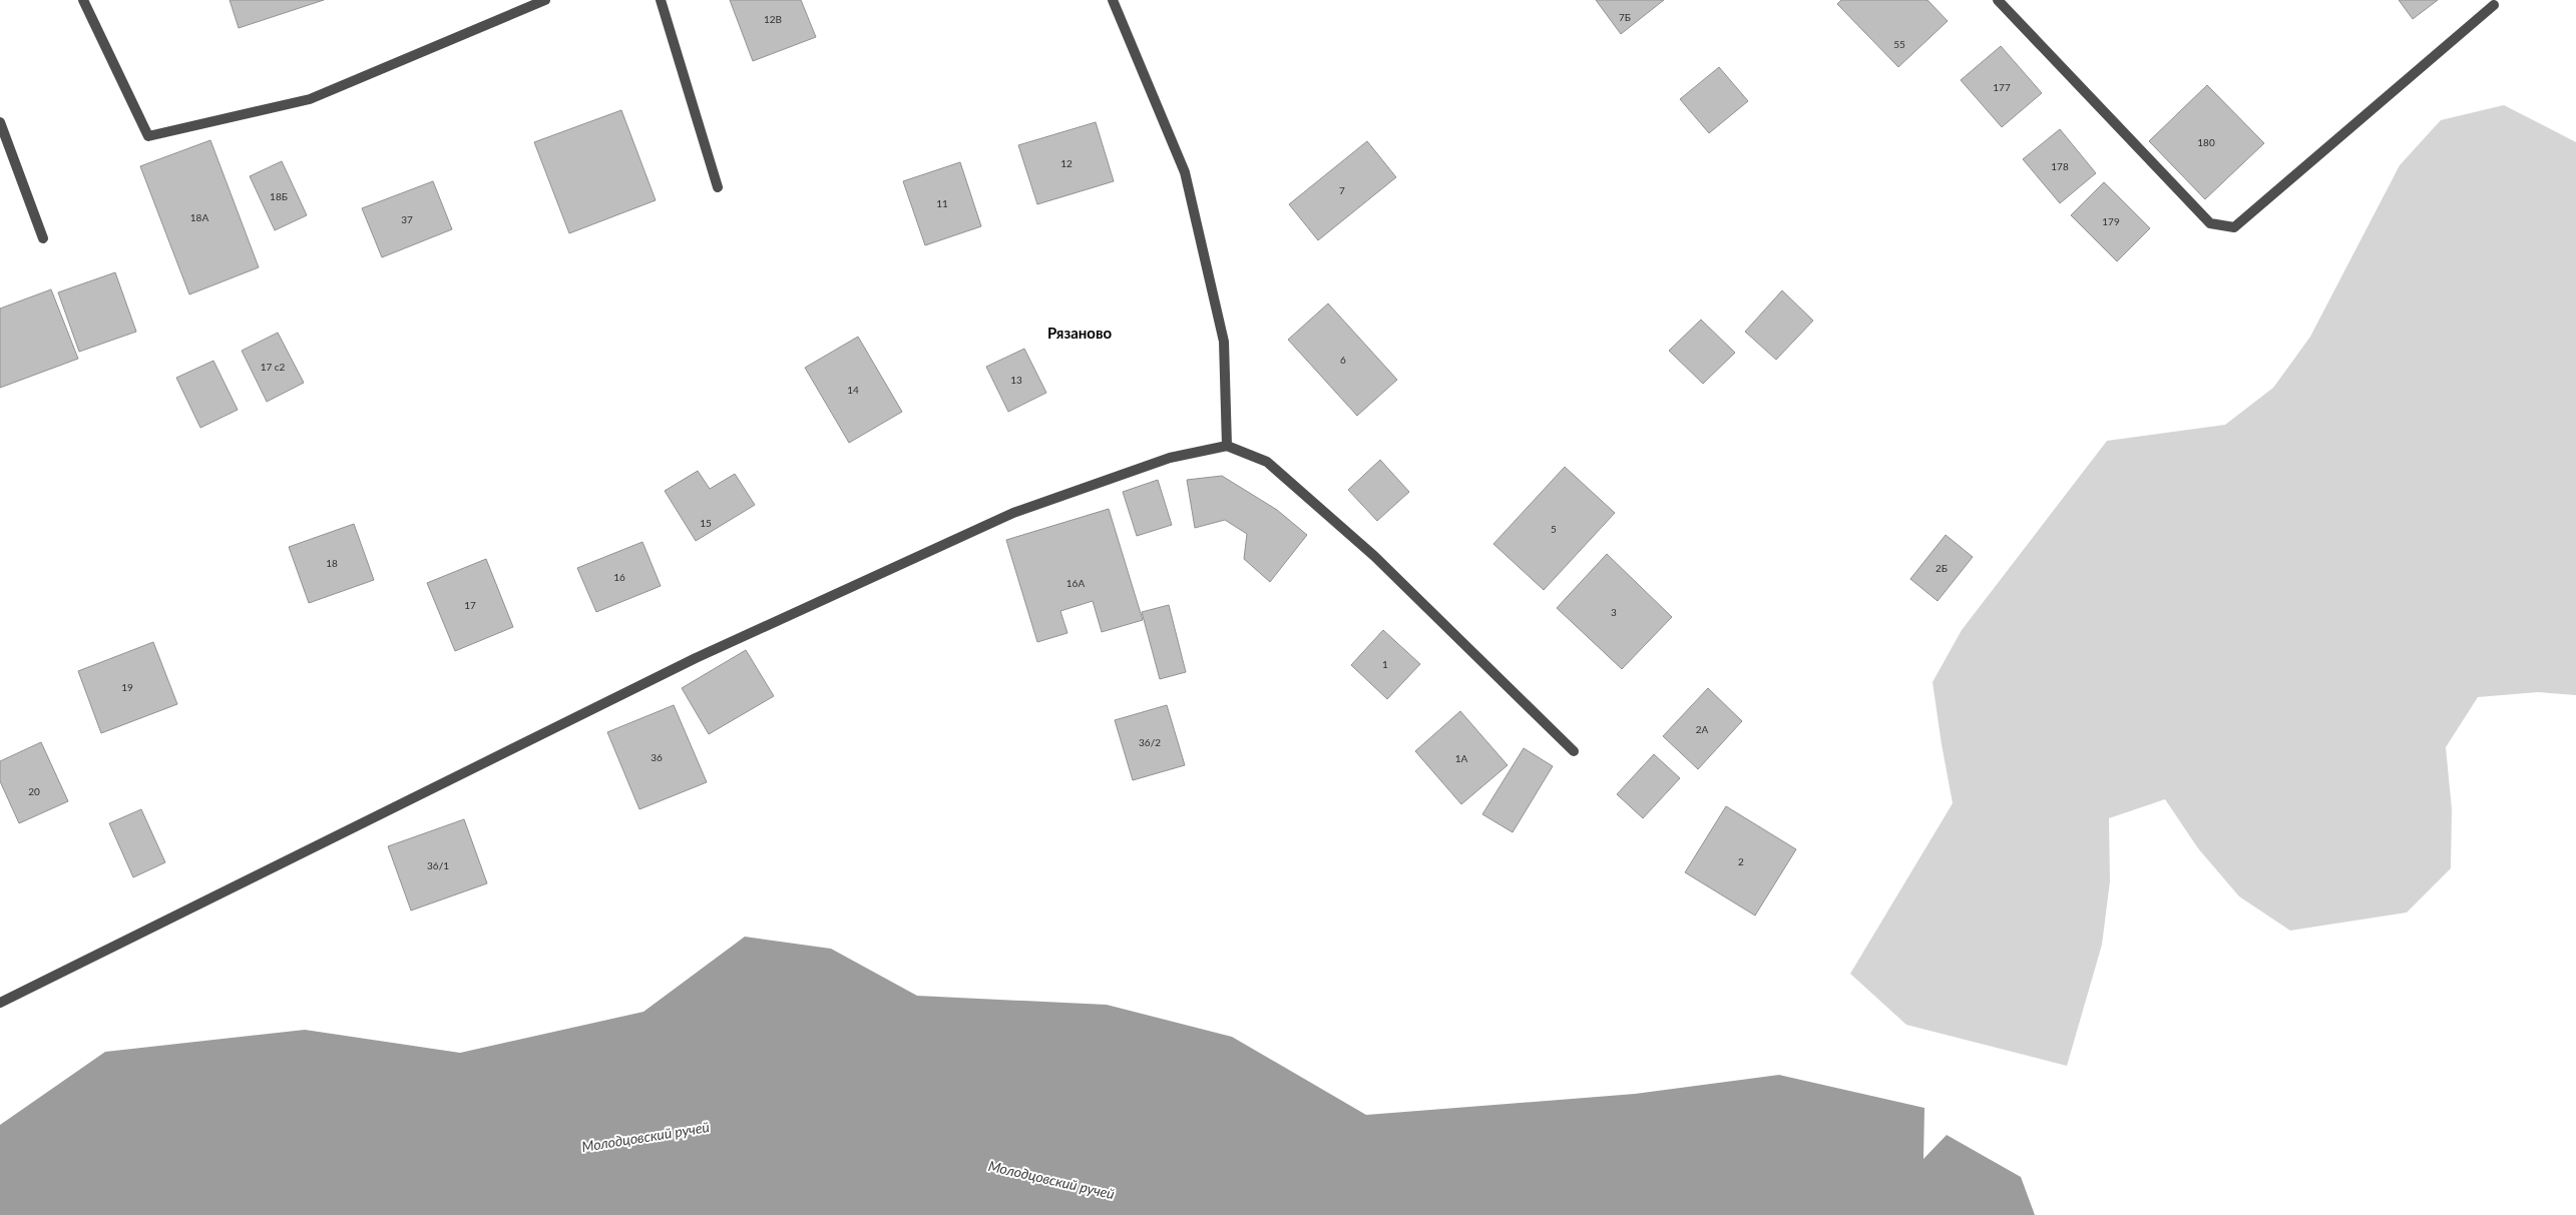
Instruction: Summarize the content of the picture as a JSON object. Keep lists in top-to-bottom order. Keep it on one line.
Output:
{"districts":["Рязаново"],"water":["Молодцовский ручей"],"house_numbers":["7Б","12В","55","177","180","12","178","7","18Б","11","18А","37","179","6","17 с2","13","14","15","5","18","2Б","16","16А","17","3","1","19","2А","36/2","36","1А","20","2","36/1"]}
